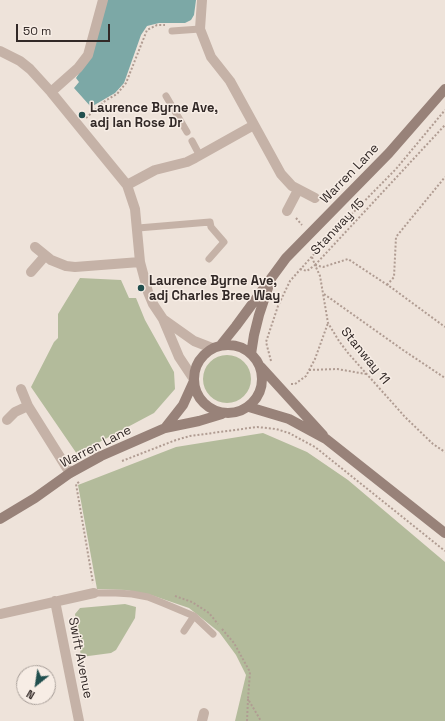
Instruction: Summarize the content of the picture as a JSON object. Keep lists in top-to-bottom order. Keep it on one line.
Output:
{"streets":{"street":["Warren Lane","Swift Avenue"],"path":["Stanway 15","Stanway 11"]},"crossings":[["Stanway 15","Stanway 11"]],"places":["Laurence Byrne Ave, adj Ian Rose Dr","Laurence Byrne Ave, adj Charles Bree Way"],"scale_bar":"50 m","north":"bottom left"}
